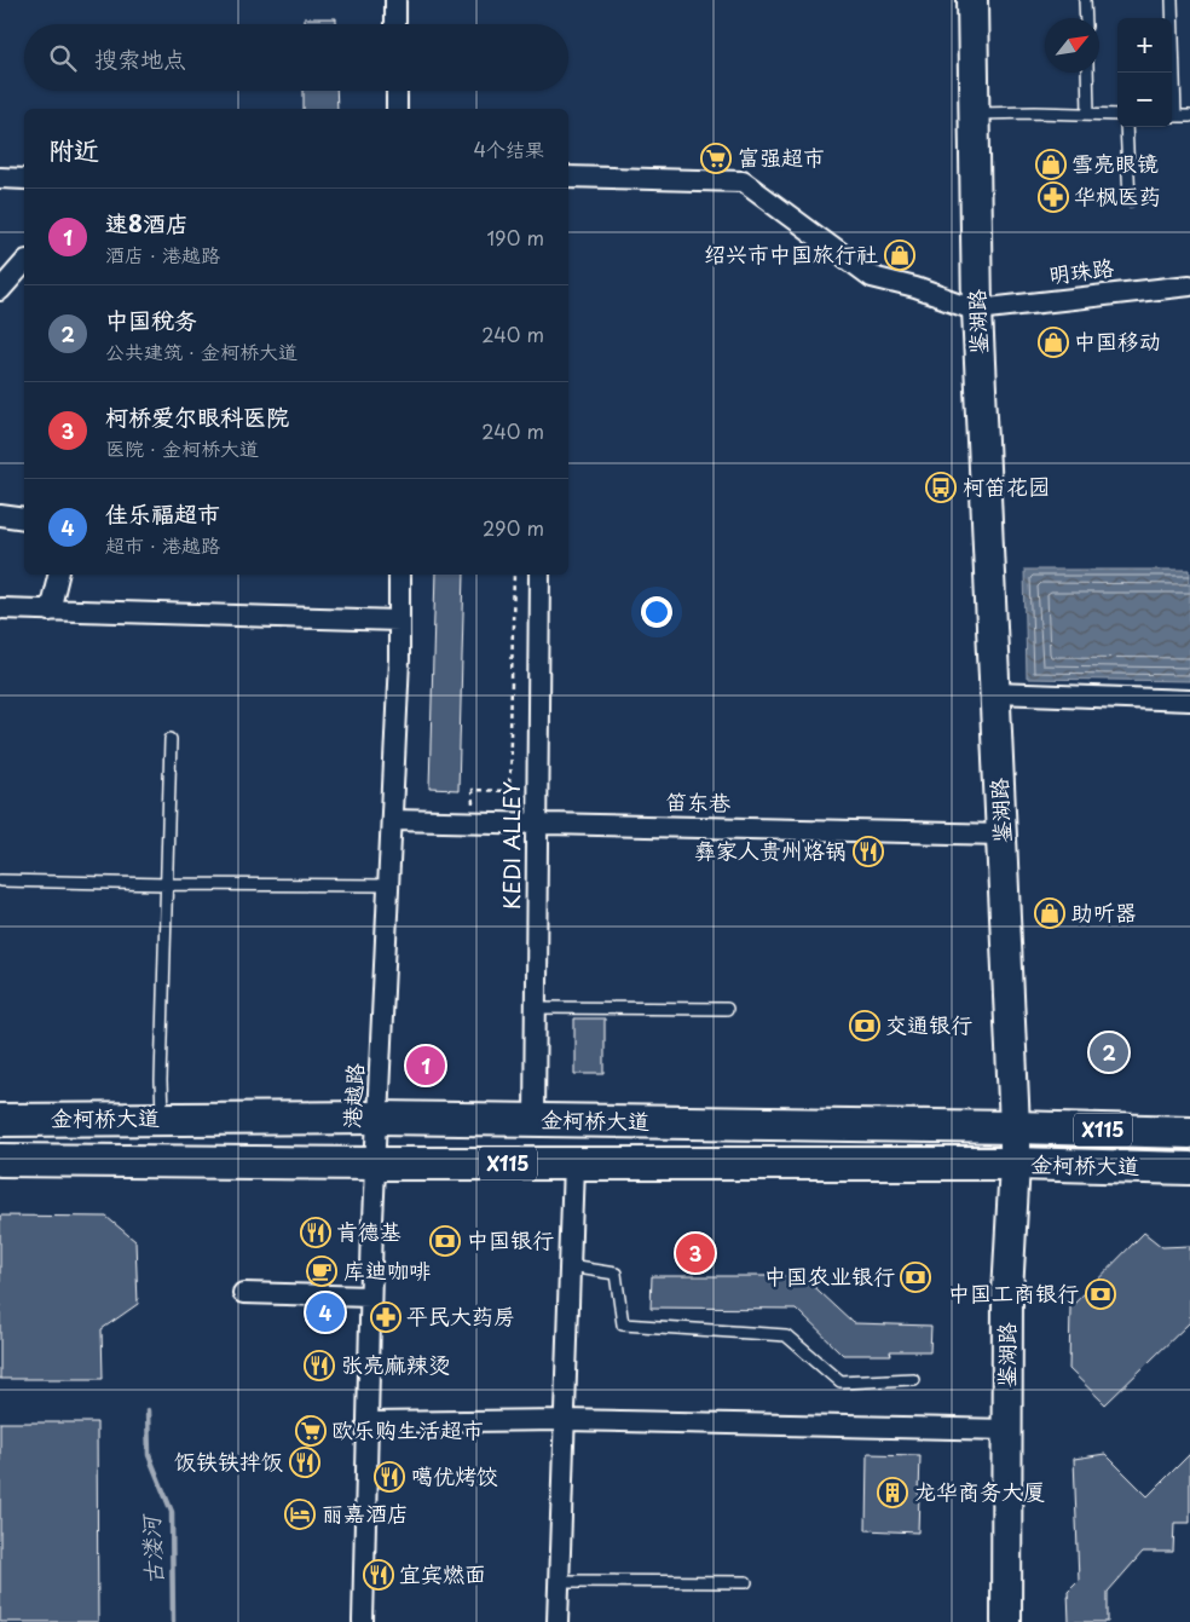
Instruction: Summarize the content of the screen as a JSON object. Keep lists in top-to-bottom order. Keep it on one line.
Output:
{"streets":{"main road":["金柯桥大道","X115"],"street":["明珠路","鉴湖路","笛东巷","KEDI ALLEY","港越路"]},"crossings":[["明珠路","鉴湖路"],["鉴湖路","笛东巷"],["鉴湖路","金柯桥大道"],["笛东巷","KEDI ALLEY"],["笛东巷","港越路"],["KEDI ALLEY","金柯桥大道"],["港越路","金柯桥大道"]],"water":["古溇河"],"places":{"supermarket":["富强超市","欧乐购生活超市"],"shop":["雪亮眼镜","绍兴市中国旅行社","中国移动","助听器"],"pharmacy":["华枫医药","平民大药房"],"bus stop":["柯笛花园"],"restaurant":["彝家人贵州烙锅","肯德基","张亮麻辣烫","饭铁铁拌饭","噶优烤饺","宜宾燃面"],"bank":["交通银行","中国银行","中国农业银行","中国工商银行"],"cafe":["库迪咖啡"],"building":["龙华商务大厦"],"hotel":["丽嘉酒店"]},"north":"top right","page":{"map_buttons":["+","−"],"search":"搜索地点","heading":["附近","4个结果"],"list":[{"mark":"1","name":"速8酒店","note":"酒店 · 港越路","value":"190 m"},{"mark":"2","name":"中国税务","note":"公共建筑 · 金柯桥大道","value":"240 m"},{"mark":"3","name":"柯桥爱尔眼科医院","note":"医院 · 金柯桥大道","value":"240 m"},{"mark":"4","name":"佳乐福超市","note":"超市 · 港越路","value":"290 m"}],"pins":["2","1","3","4"]}}
